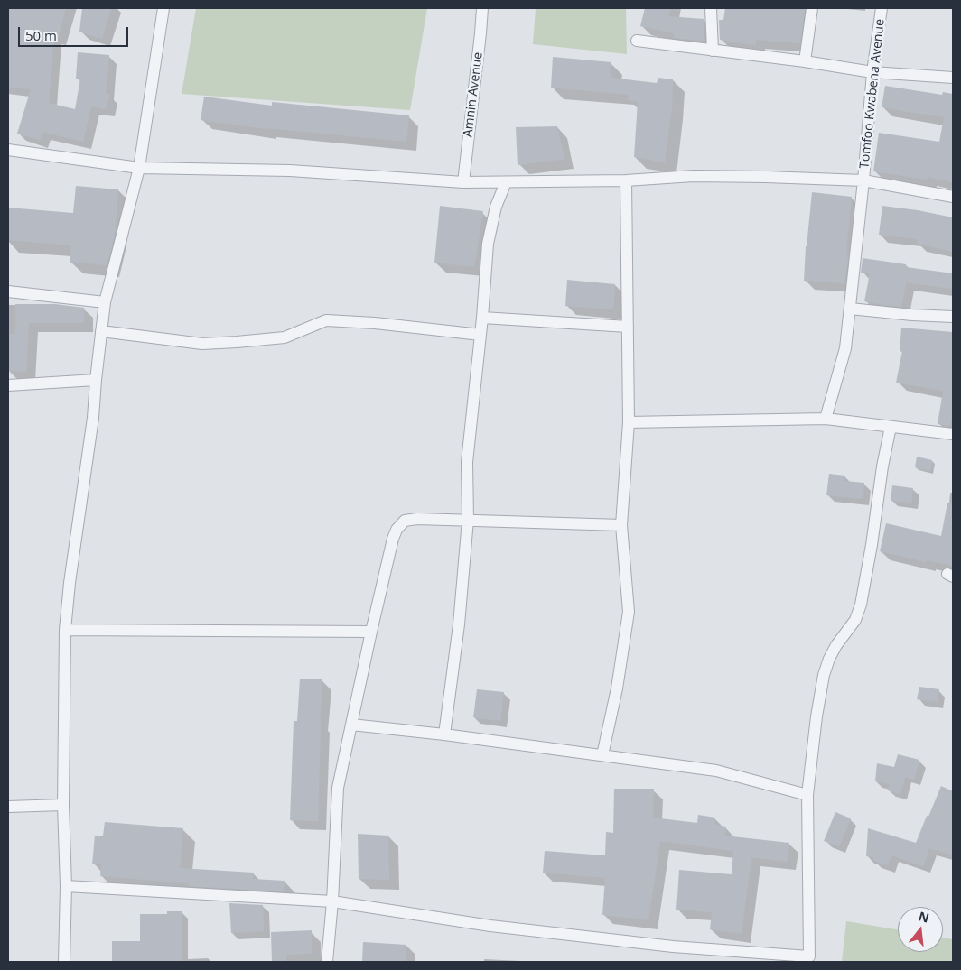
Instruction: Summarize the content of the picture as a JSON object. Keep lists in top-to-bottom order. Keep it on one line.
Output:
{"streets":{"street":["Tomfoo Kwabena Avenue","Amnin Avenue"]},"scale_bar":"50 m","north":"top"}
